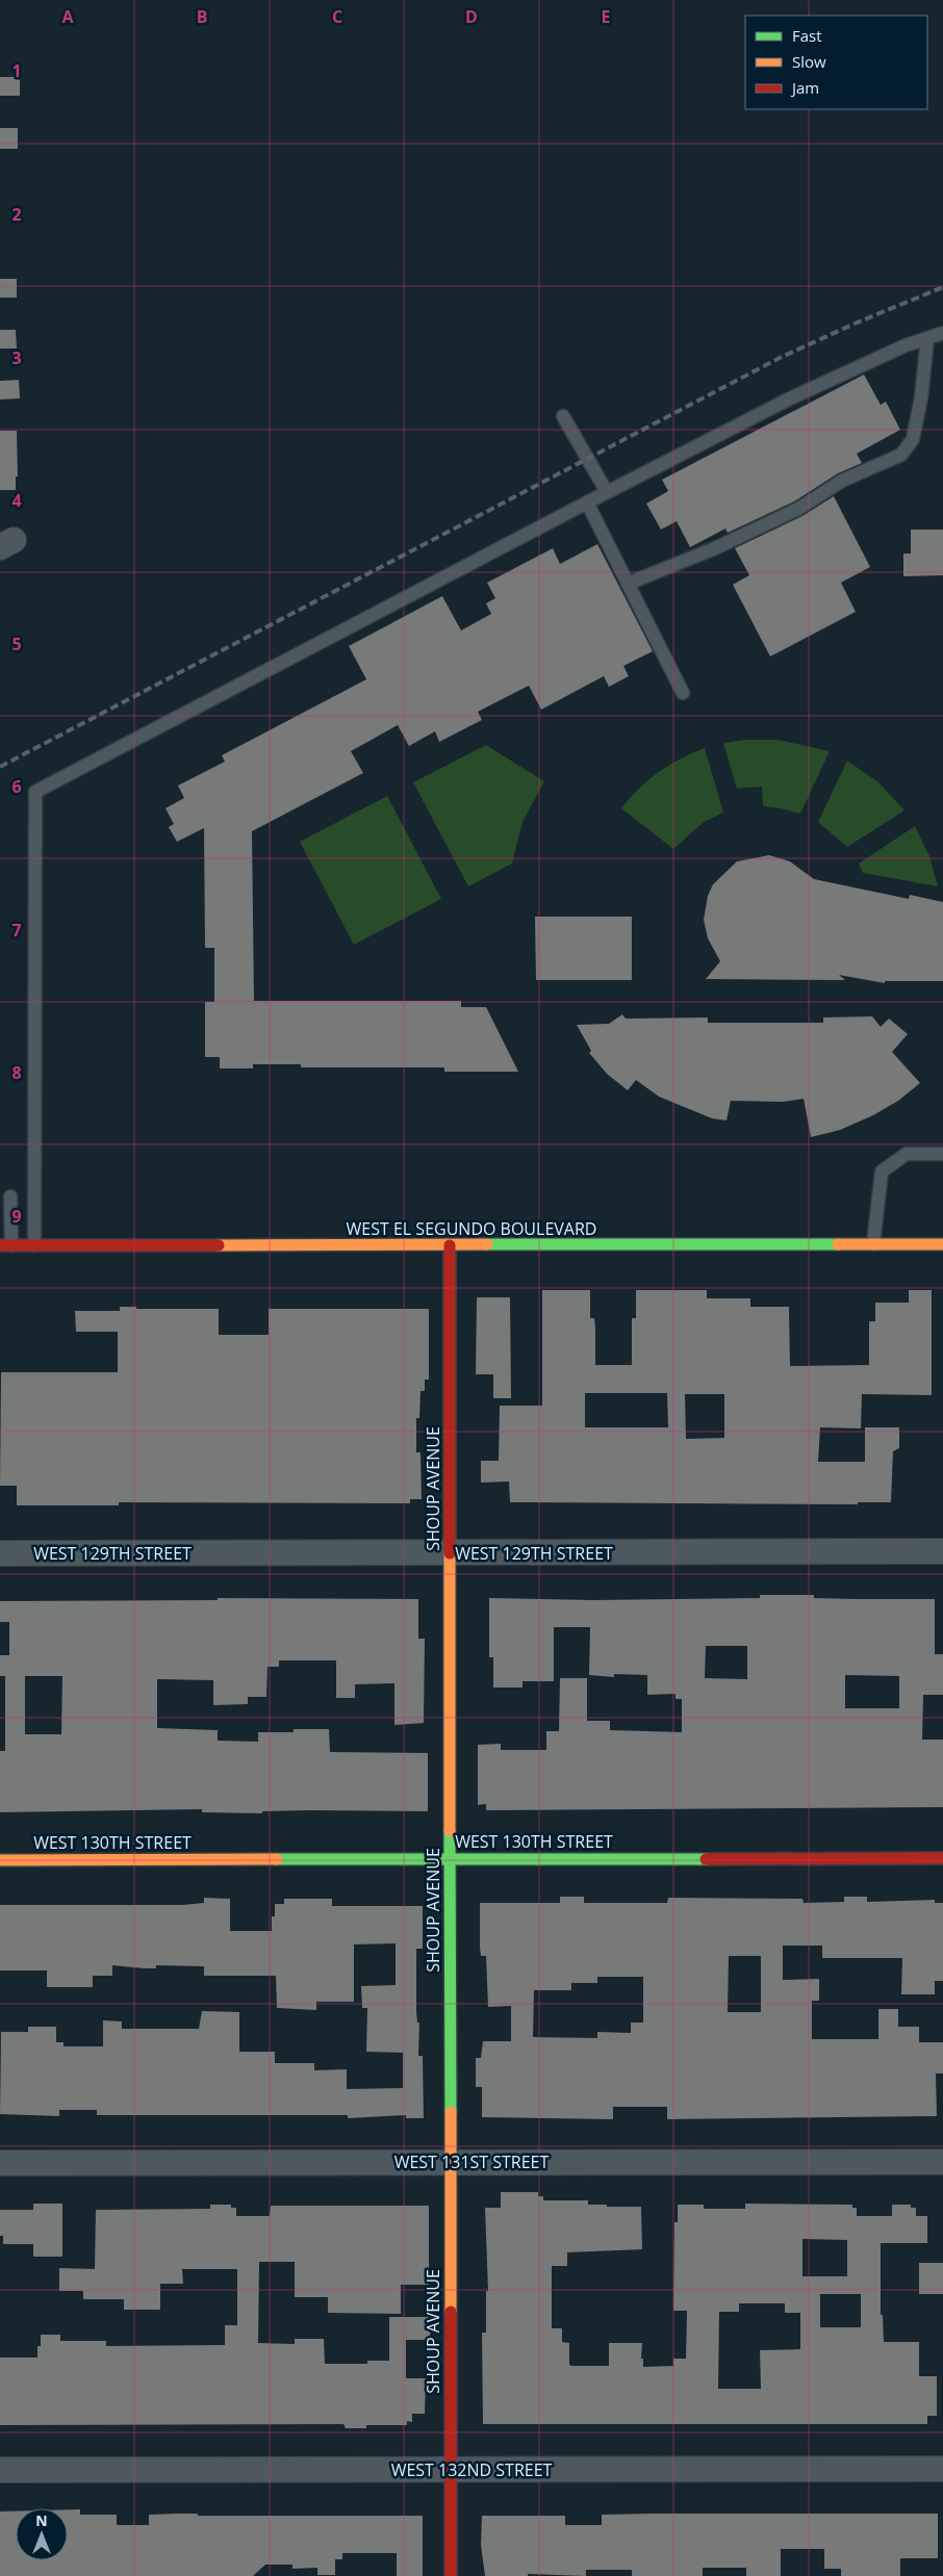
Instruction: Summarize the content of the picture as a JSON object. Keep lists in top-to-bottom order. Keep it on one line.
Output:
{"streets":{"street":["WEST EL SEGUNDO BOULEVARD","SHOUP AVENUE","WEST 129TH STREET","WEST 130TH STREET","WEST 131ST STREET","WEST 132ND STREET"]},"crossings":[["WEST EL SEGUNDO BOULEVARD","SHOUP AVENUE"],["SHOUP AVENUE","WEST 129TH STREET"],["SHOUP AVENUE","WEST 130TH STREET"],["SHOUP AVENUE","WEST 131ST STREET"],["SHOUP AVENUE","WEST 132ND STREET"]],"legend":["Fast","Slow","Jam"],"north":"top","grid":{"columns":["A","B","C","D","E"],"rows":["1","2","3","4","5","6","7","8","9"]}}
